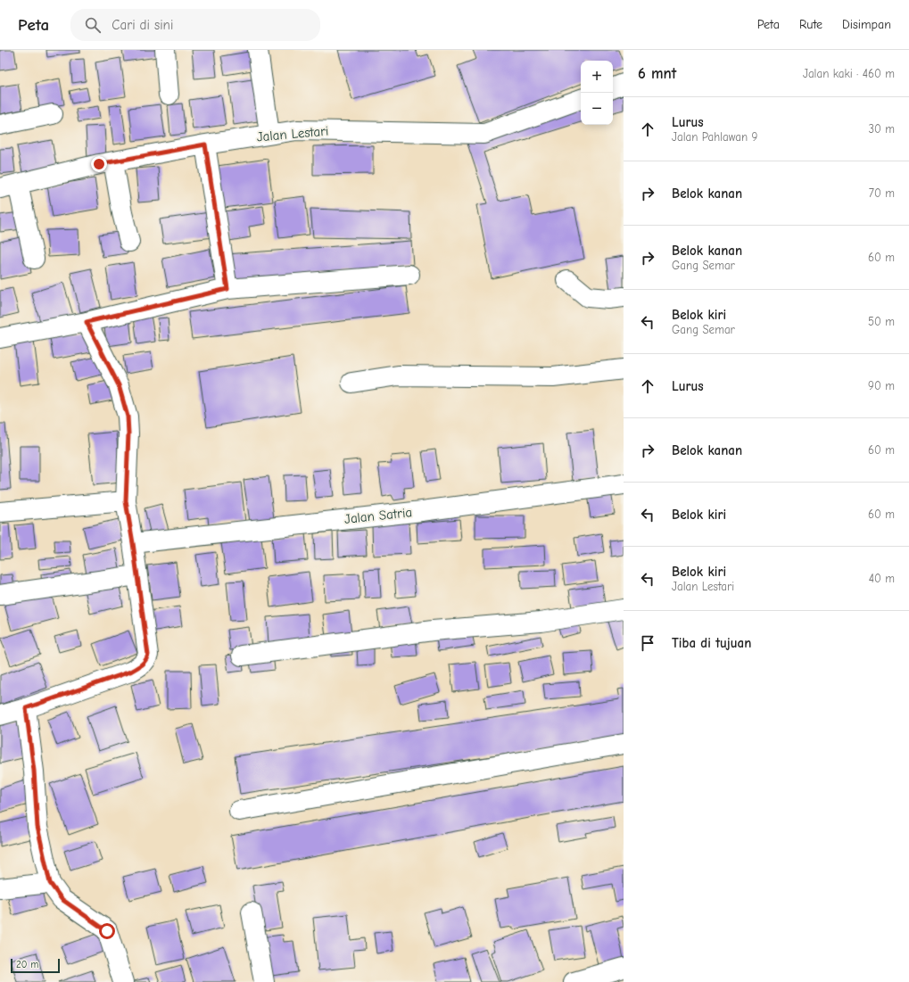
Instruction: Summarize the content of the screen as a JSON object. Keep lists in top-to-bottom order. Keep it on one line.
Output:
{"streets":{"street":["Jalan Lestari","Jalan Satria"]},"scale_bar":"20 m","page":{"header":"Peta","search":"Cari di sini","nav":["Peta","Rute","Disimpan"],"heading":["6 mnt","Jalan kaki · 460 m"],"map_buttons":["+","−"],"list":[["Lurus","Jalan Pahlawan 9","30 m"],["Belok kanan","70 m"],["Belok kanan","Gang Semar","60 m"],["Belok kiri","Gang Semar","50 m"],["Lurus","90 m"],["Belok kanan","60 m"],["Belok kiri","60 m"],["Belok kiri","Jalan Lestari","40 m"],"Tiba di tujuan"],"scale":"20 m"}}
